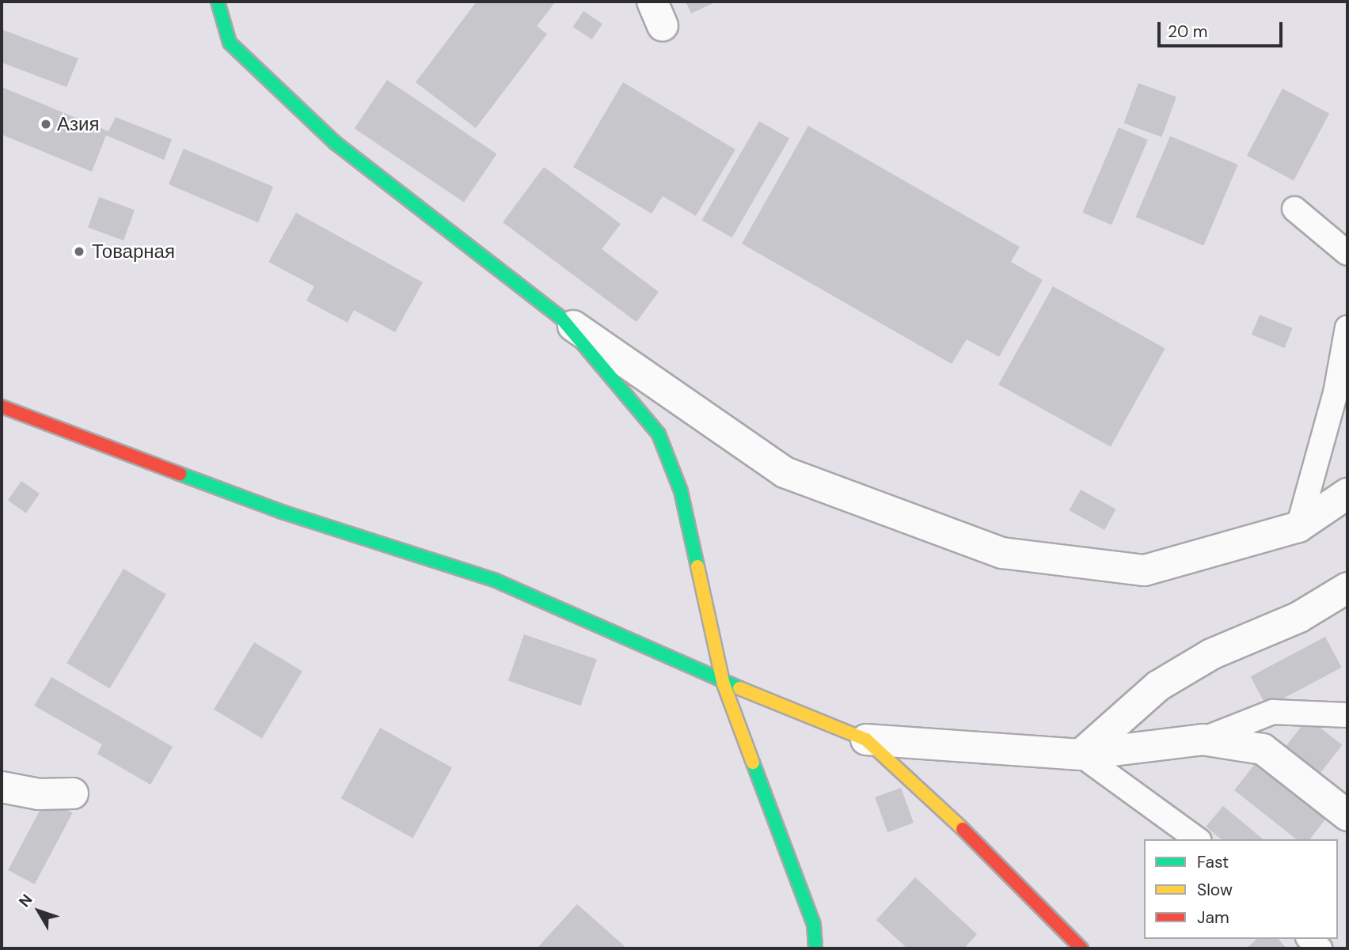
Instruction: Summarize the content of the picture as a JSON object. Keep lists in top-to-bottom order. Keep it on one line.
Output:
{"places":["Азия","Товарная"],"legend":["Fast","Slow","Jam"],"scale_bar":"20 m","north":"top left"}
